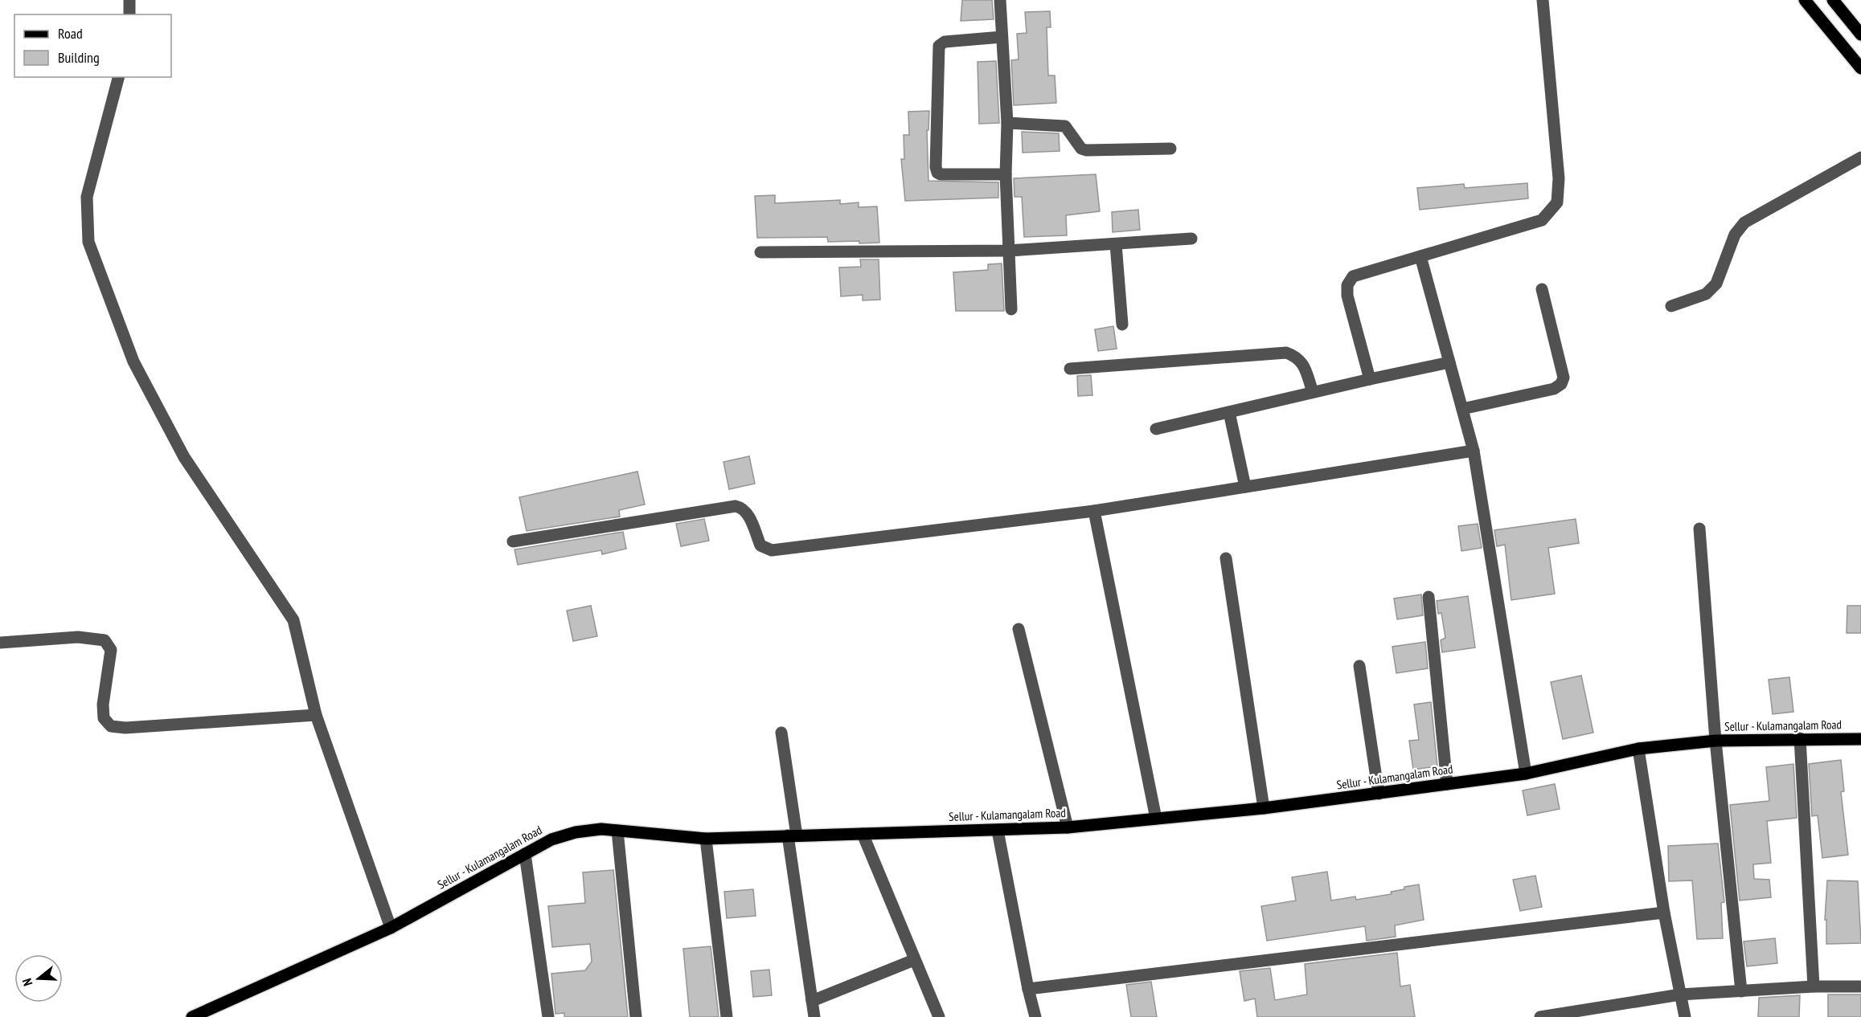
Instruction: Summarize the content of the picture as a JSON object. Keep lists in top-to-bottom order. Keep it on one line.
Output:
{"streets":{"main road":["Sellur - Kulamangalam Road"]},"legend":["Road","Building"],"north":"left"}
